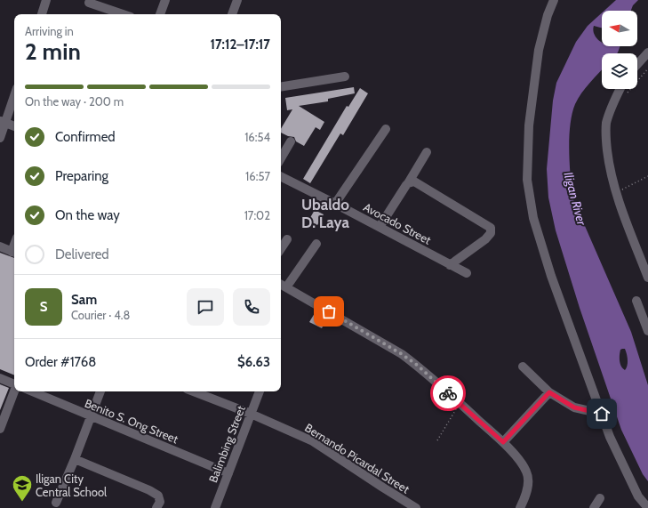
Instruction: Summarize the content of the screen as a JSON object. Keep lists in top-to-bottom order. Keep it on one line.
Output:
{"streets":{"street":["Avocado Street","Benito S. Ong Street","Balimbing Street","Bernando Picardal Street"]},"crossings":[["Benito S. Ong Street","Balimbing Street"],["Balimbing Street","Bernando Picardal Street"]],"districts":["Ubaldo D. Laya"],"water":["Iligan River"],"places":{"school or university":["Iligan City Central School"]},"north":"left","page":{"heading":["2 min","Arriving in","17:12–17:17"],"panel":["Sam","Courier · 4.8","Order #1768","$6.63"],"bar":"On the way · 200 m","list":[["Confirmed","16:54"],["Preparing","16:57"],["On the way","17:02"],"Delivered"],"round":"S"}}
